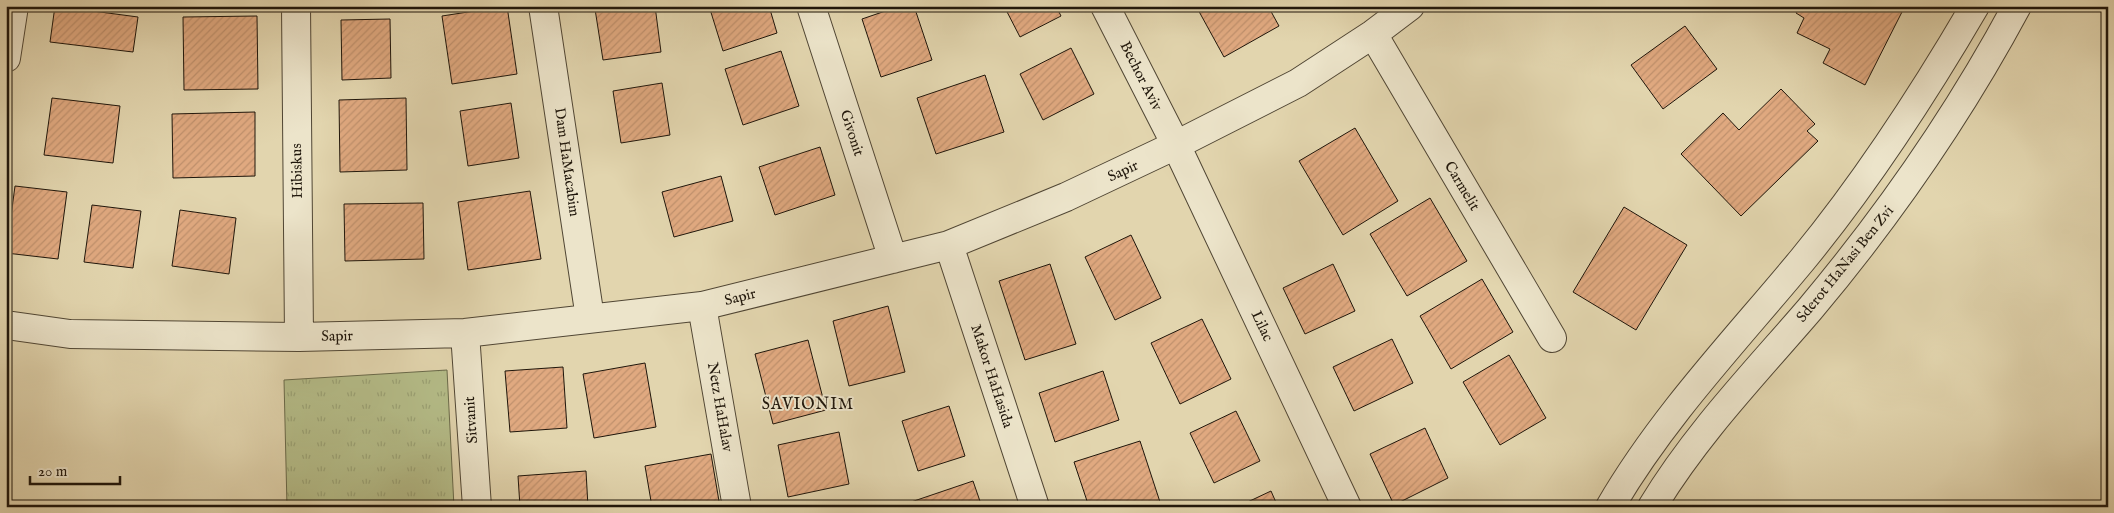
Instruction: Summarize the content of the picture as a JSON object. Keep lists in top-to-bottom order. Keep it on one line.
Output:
{"streets":{"street":["Bechor Aviv","Givonit","Dam HaMacabim","Hibiskus","Sapir","Carmelit","Sderot HaNasi Ben Zvi","Lilac","Makor HaHasida","Netz HaHalav","Sitvanit"]},"crossings":[["Bechor Aviv","Sapir"],["Bechor Aviv","Lilac"],["Givonit","Sapir"],["Dam HaMacabim","Sapir"],["Hibiskus","Sapir"],["Sapir","Carmelit"],["Sapir","Lilac"],["Sapir","Makor HaHasida"],["Sapir","Netz HaHalav"],["Sapir","Sitvanit"]],"districts":["SAVIONIM"],"scale_bar":"20 m"}
